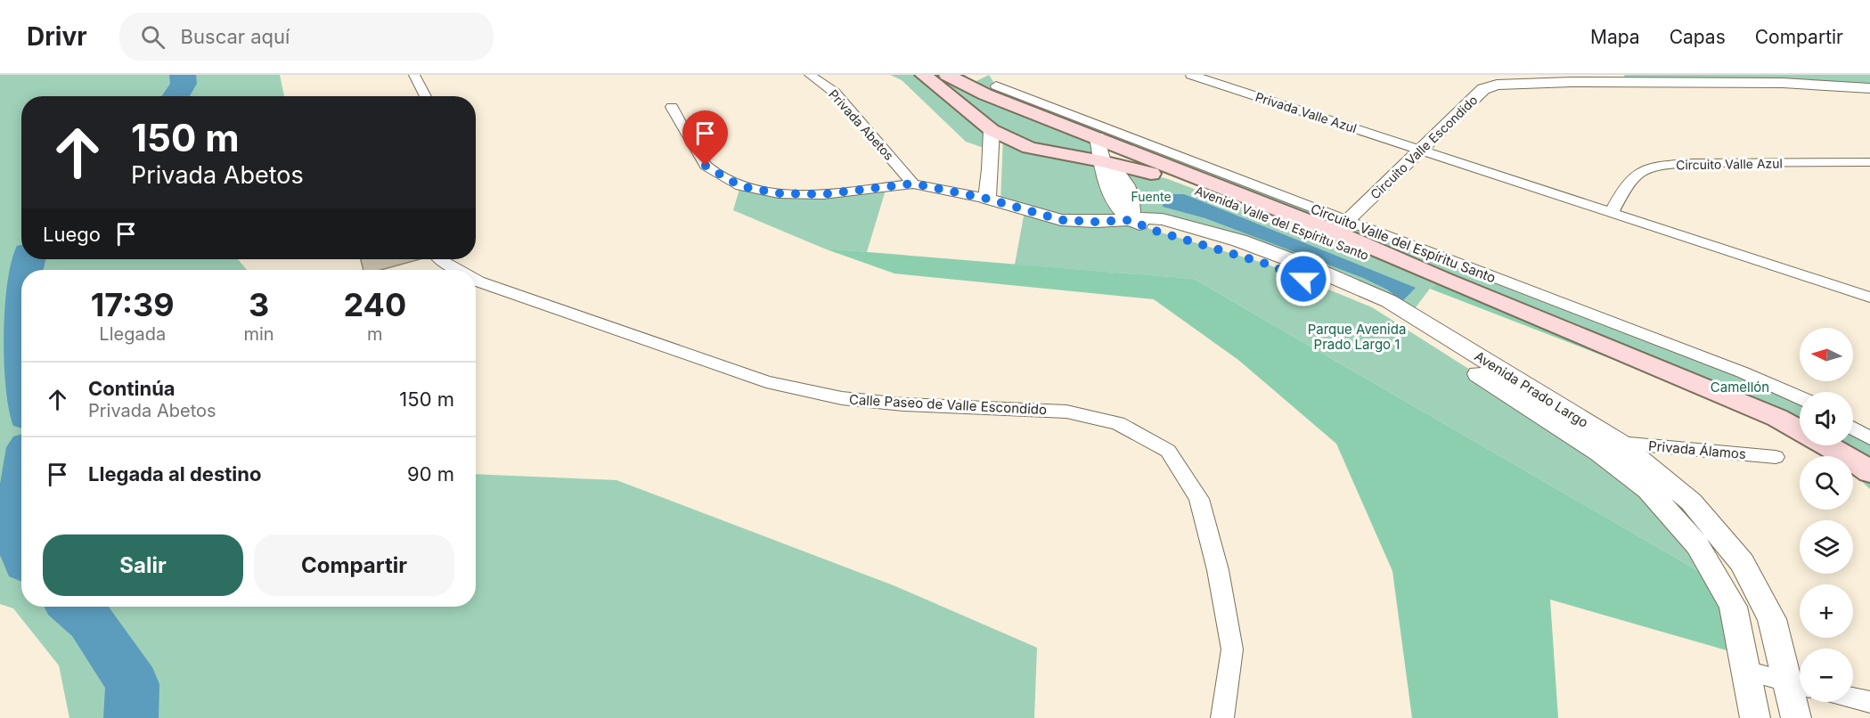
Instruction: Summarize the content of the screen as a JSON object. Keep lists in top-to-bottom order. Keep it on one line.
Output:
{"streets":{"main road":["Avenida Valle del Espíritu Santo"],"street":["Privada Valle Azul","Privada Abetos","Circuito Valle Escondido","Circuito Valle Azul","Circuito Valle del Espíritu Santo","Avenida Prado Largo","Calle Paseo de Valle Escondido","Privada Álamos"]},"crossings":[["Privada Valle Azul","Circuito Valle Escondido"],["Privada Abetos","Avenida Prado Largo"],["Circuito Valle Escondido","Avenida Valle del Espíritu Santo"],["Circuito Valle Escondido","Circuito Valle del Espíritu Santo"],["Avenida Valle del Espíritu Santo","Circuito Valle del Espíritu Santo"],["Avenida Valle del Espíritu Santo","Avenida Prado Largo"],["Avenida Prado Largo","Privada Álamos"]],"parks":["Fuente","Parque Avenida Prado Largo 1","Camellón"],"north":"left","page":{"header":"Drivr","search":"Buscar aquí","nav":["Mapa","Capas","Compartir"],"turn":["150 m","Privada Abetos"],"then":"Luego","eta":["17:39","Llegada","3","min","240","m"],"map_buttons":["+","−"],"list":[{"name":"Continúa","note":"Privada Abetos","value":"150 m"},{"name":"Llegada al destino","value":"90 m"}],"buttons":["Salir","Compartir"]}}
